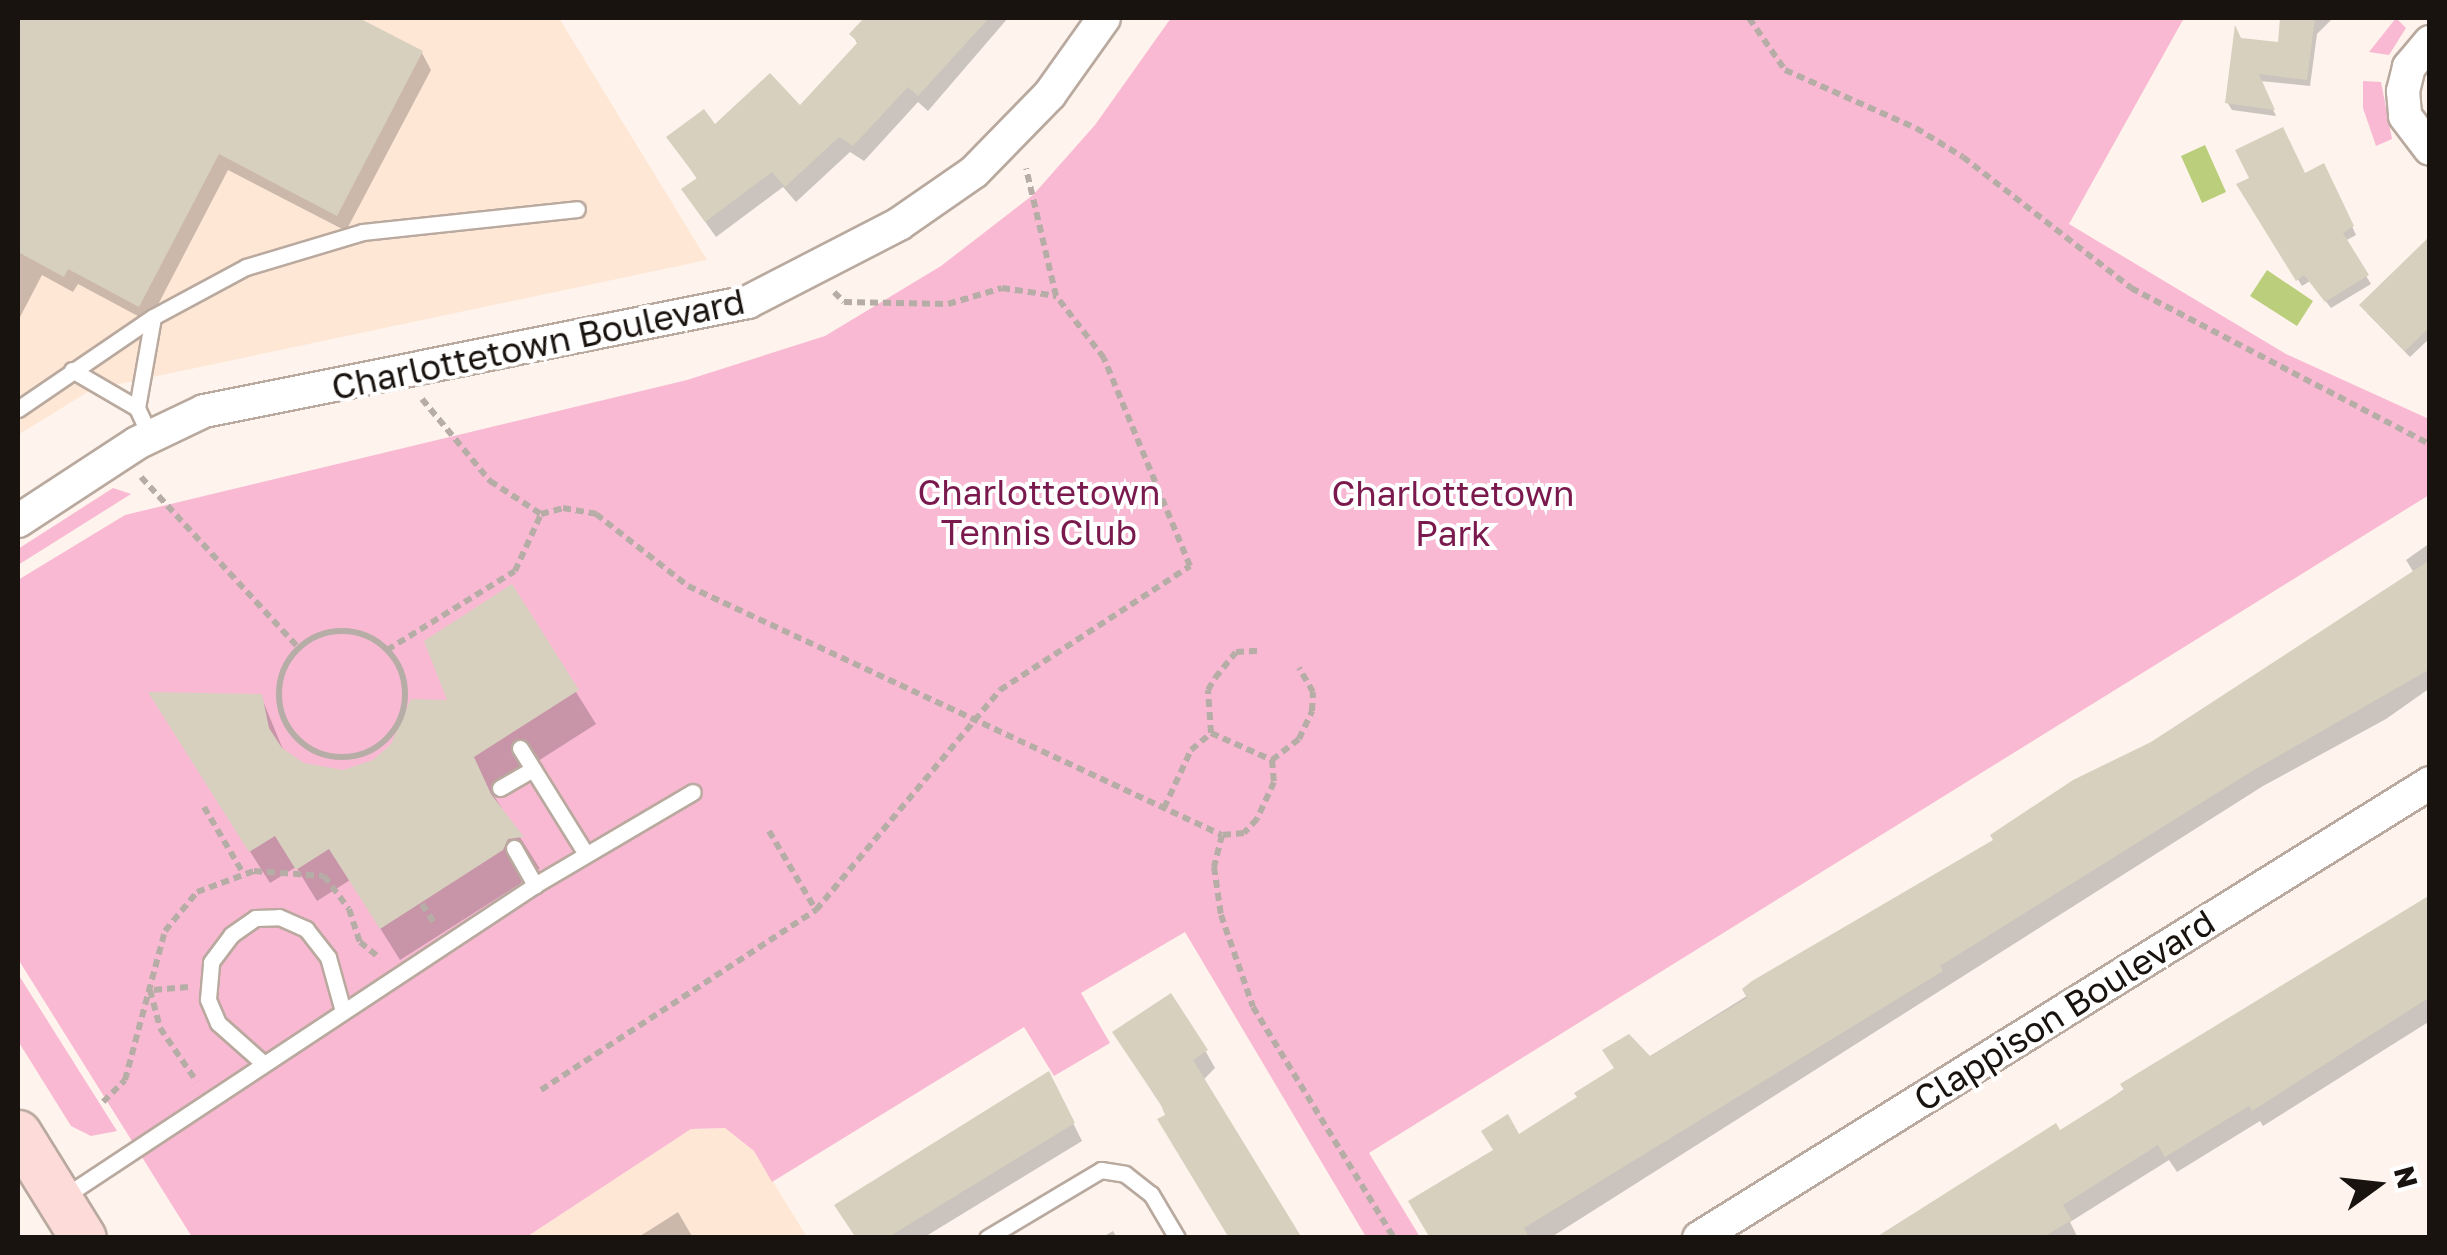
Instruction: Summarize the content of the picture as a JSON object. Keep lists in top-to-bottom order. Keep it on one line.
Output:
{"streets":{"street":["Charlottetown Boulevard","Clappison Boulevard"]},"parks":["Charlottetown Tennis Club","Charlottetown Park"],"north":"right"}
